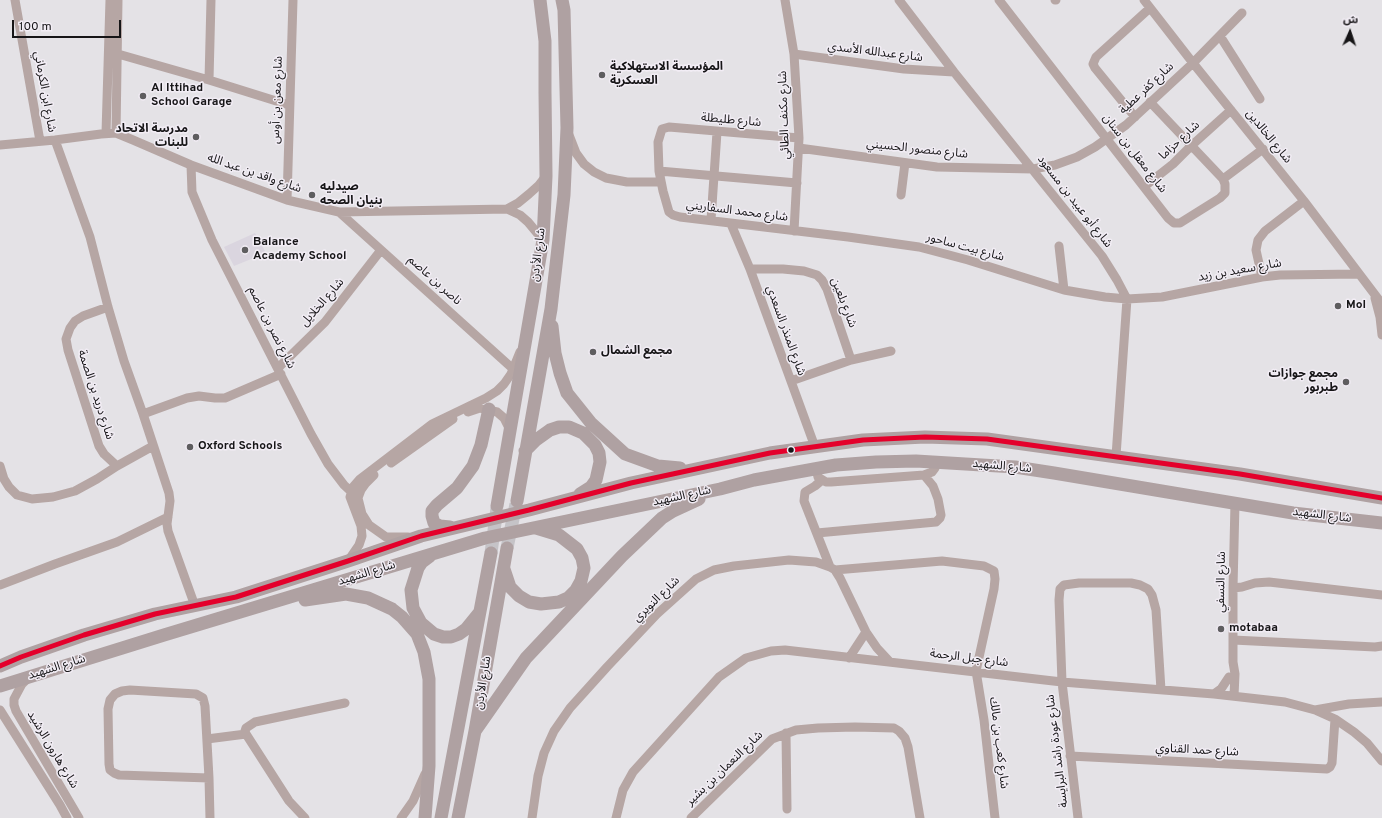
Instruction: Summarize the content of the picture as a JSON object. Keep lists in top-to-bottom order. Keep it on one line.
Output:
{"streets":{"highway":["شارع الأردن","شارع الشهيد"],"street":["شارع عبدالله الأسدي","شارع كفر عطية","شارع ابن الكرماني","شارع معن بن أوس","شارع مكنف الطائي","شارع طليطلة","شارع الخالدين","شارع حزاما","شارع منصور الحسيني","شارع معقل بن سنان","شارع واقد بن عبد الله","شارع أبو عبيد بن مسعود","شارع محمد السفاريني","شارع بيت ساحور","شارع سعيد بن زيد","ناصر بن عاصم","شارع الخلايل","شارع بلعين","شارع نصر بن عاصم","شارع المنذر السعدي","شارع دريد بن الصمة","شارع النسفي","شارع النويري","شارع جبل الرحمة","شارع كعب بن مالك","شارع هارون الرشيد","شارع عودة راشد البرايسة","شارع حمد القناوي","شارع النعمان بن بشير"]},"crossings":[["شارع عبدالله الأسدي","شارع مكنف الطائي"],["شارع عبدالله الأسدي","شارع أبو عبيد بن مسعود"],["شارع كفر عطية","شارع الخالدين"],["شارع كفر عطية","شارع منصور الحسيني"],["شارع كفر عطية","شارع معقل بن سنان"],["شارع كفر عطية","شارع أبو عبيد بن مسعود"],["شارع ابن الكرماني","شارع واقد بن عبد الله"],["شارع معن بن أوس","شارع واقد بن عبد الله"],["شارع مكنف الطائي","شارع طليطلة"],["شارع مكنف الطائي","شارع منصور الحسيني"],["شارع مكنف الطائي","شارع محمد السفاريني"],["شارع مكنف الطائي","شارع بيت ساحور"],["شارع طليطلة","شارع منصور الحسيني"],["شارع طليطلة","شارع محمد السفاريني"],["شارع الخالدين","شارع حزاما"],["شارع الخالدين","شارع سعيد بن زيد"],["شارع حزاما","شارع معقل بن سنان"],["شارع منصور الحسيني","شارع أبو عبيد بن مسعود"],["شارع واقد بن عبد الله","ناصر بن عاصم"],["شارع واقد بن عبد الله","شارع نصر بن عاصم"],["شارع أبو عبيد بن مسعود","شارع بيت ساحور"],["شارع أبو عبيد بن مسعود","شارع سعيد بن زيد"],["شارع أبو عبيد بن مسعود","شارع الشهيد"],["شارع محمد السفاريني","شارع بيت ساحور"],["شارع محمد السفاريني","شارع المنذر السعدي"],["شارع بيت ساحور","شارع سعيد بن زيد"],["ناصر بن عاصم","شارع الخلايل"],["شارع الخلايل","شارع نصر بن عاصم"],["شارع بلعين","شارع المنذر السعدي"],["شارع نصر بن عاصم","شارع الشهيد"],["شارع المنذر السعدي","شارع الشهيد"],["شارع الشهيد","شارع النسفي"],["شارع الشهيد","شارع هارون الرشيد"],["شارع النسفي","شارع جبل الرحمة"],["شارع جبل الرحمة","شارع كعب بن مالك"],["شارع جبل الرحمة","شارع عودة راشد البرايسة"],["شارع جبل الرحمة","شارع حمد القناوي"],["شارع عودة راشد البرايسة","شارع حمد القناوي"]],"places":["المؤسسة الاستهلاكية العسكرية","Al Ittihad School Garage","مدرسة الاتحاد للبنات","صيدليه بنيان الصحه","Balance Academy School","MoI","مجمع الشمال","مجمع جوازات طبربور","Oxford Schools","motabaa"],"scale_bar":"100 m","north":"top"}
